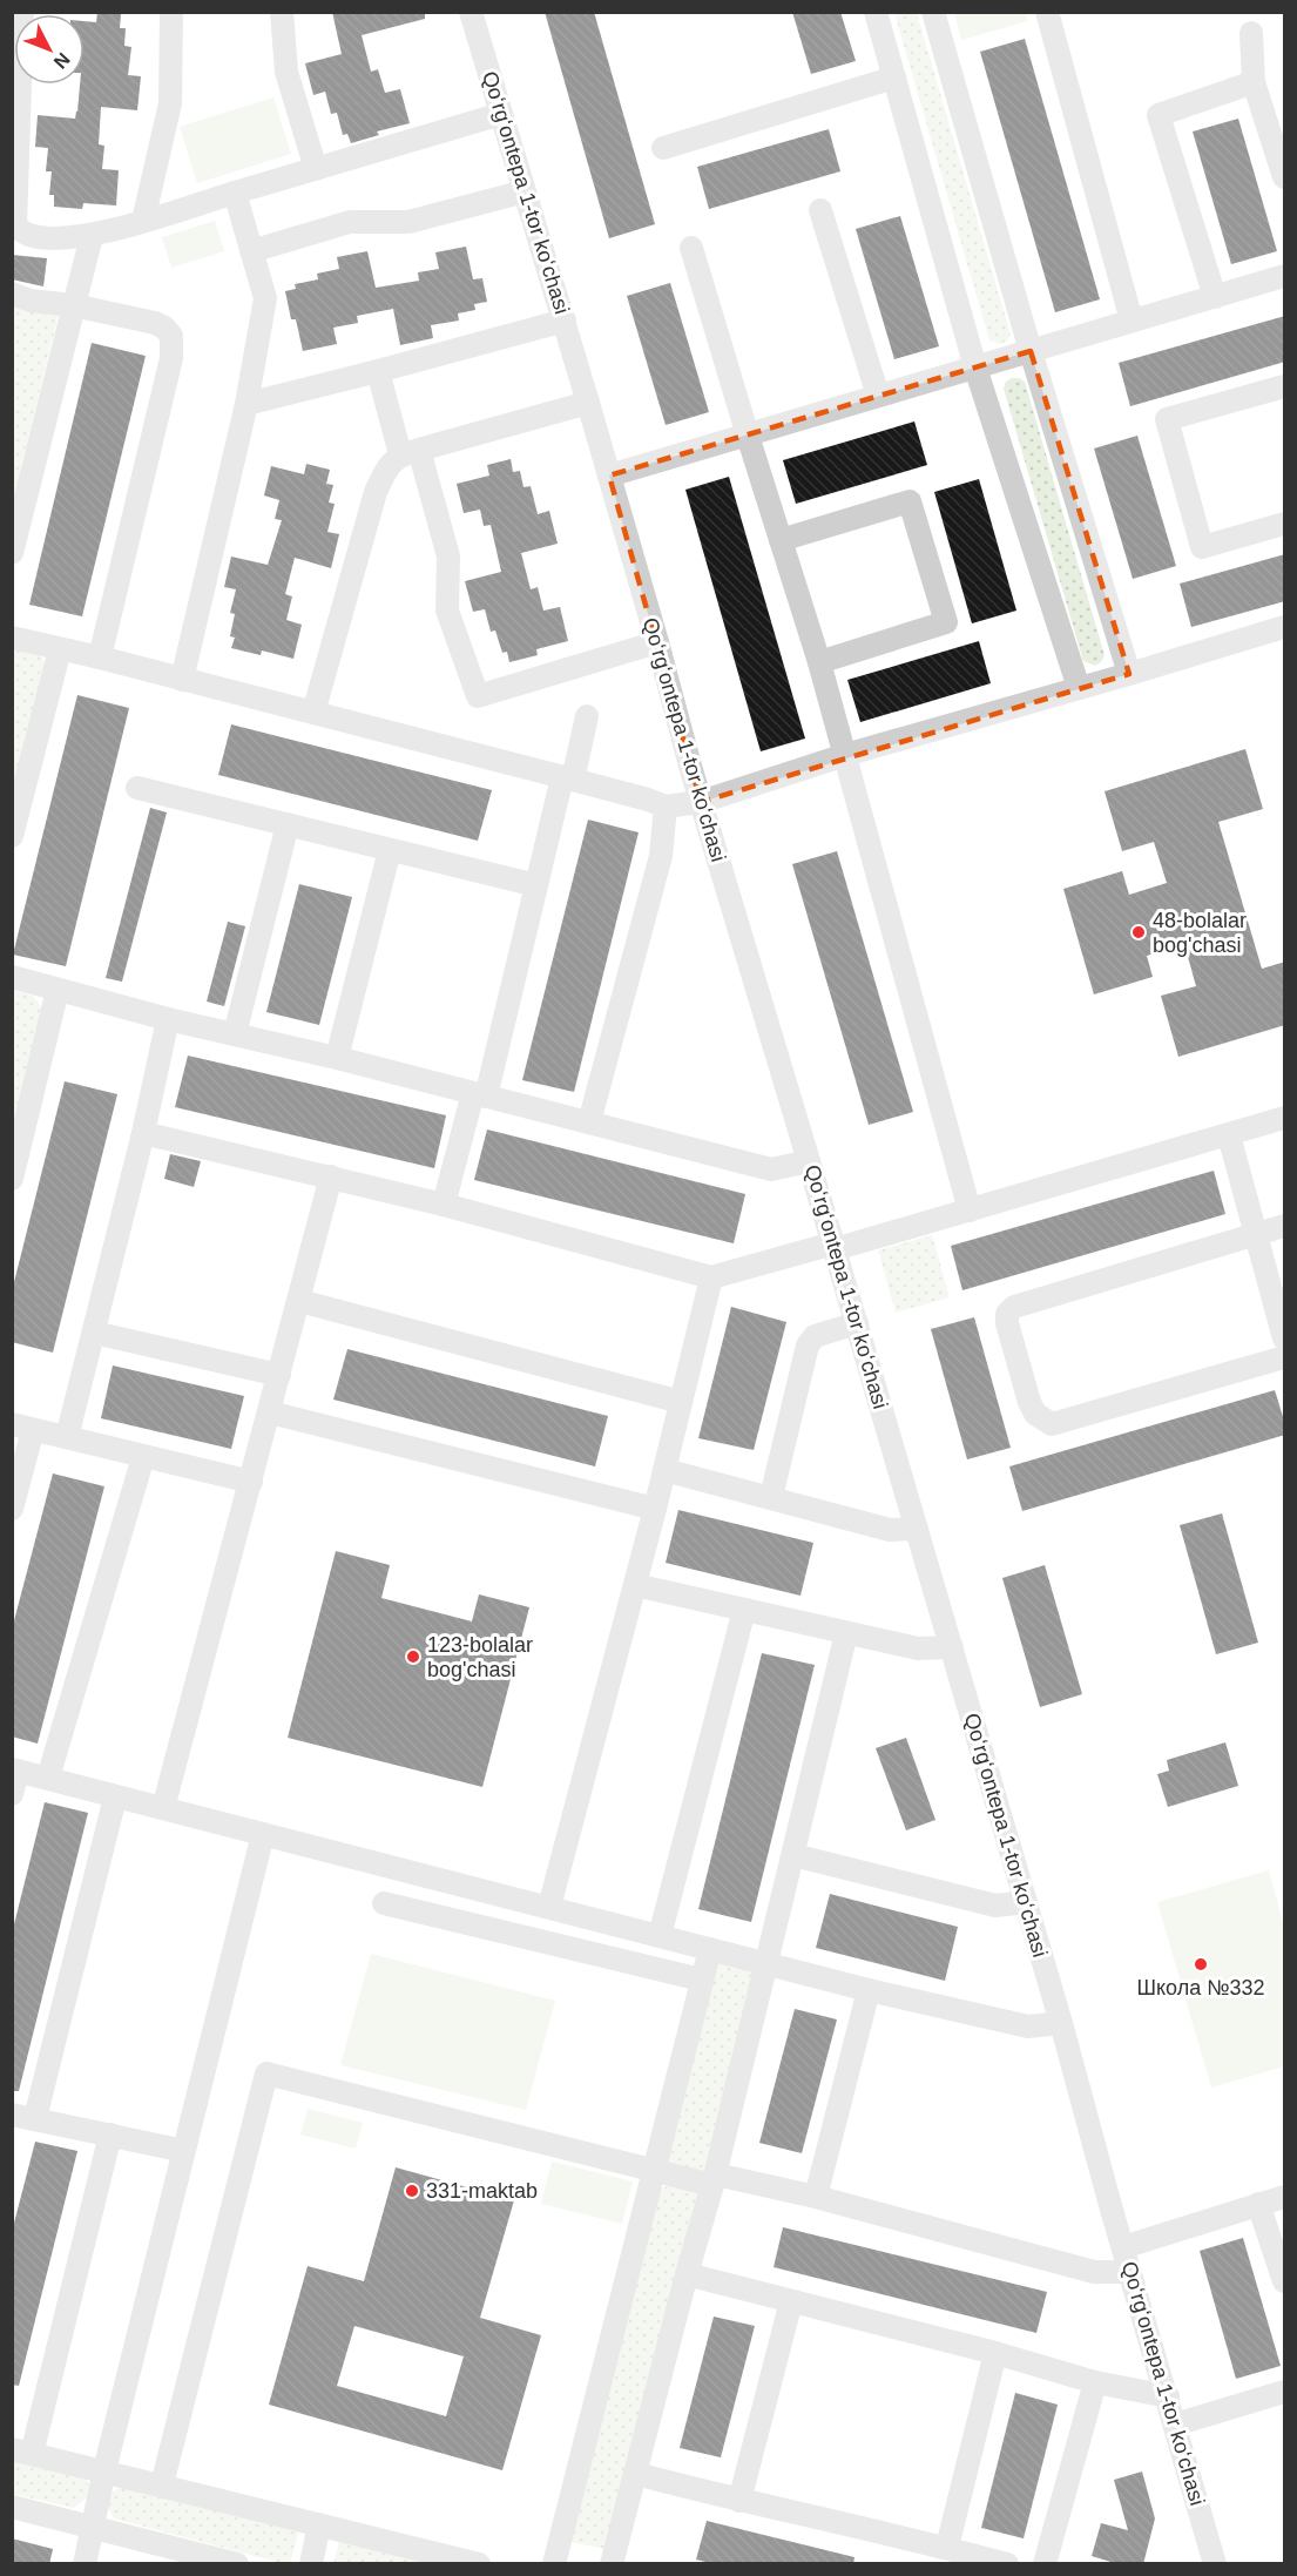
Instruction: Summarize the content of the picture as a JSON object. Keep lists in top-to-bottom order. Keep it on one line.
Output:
{"streets":{"street":["Qoʻrgʻontepa 1-tor koʻchasi"]},"places":["48-bolalar bog'chasi","123-bolalar bog'chasi","Школа №332","331-maktab"],"north":"bottom right"}
